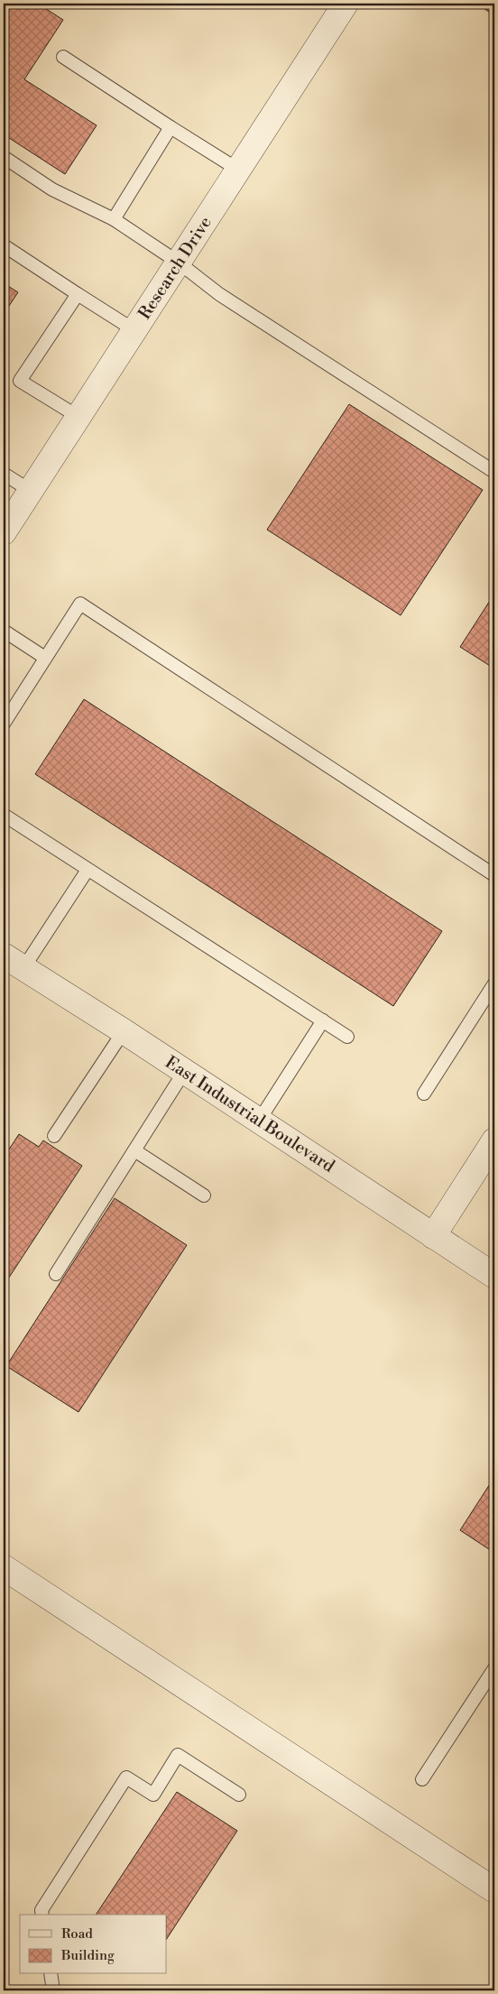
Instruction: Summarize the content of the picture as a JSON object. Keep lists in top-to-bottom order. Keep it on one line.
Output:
{"streets":{"street":["Research Drive","East Industrial Boulevard"]},"legend":["Road","Building"]}
